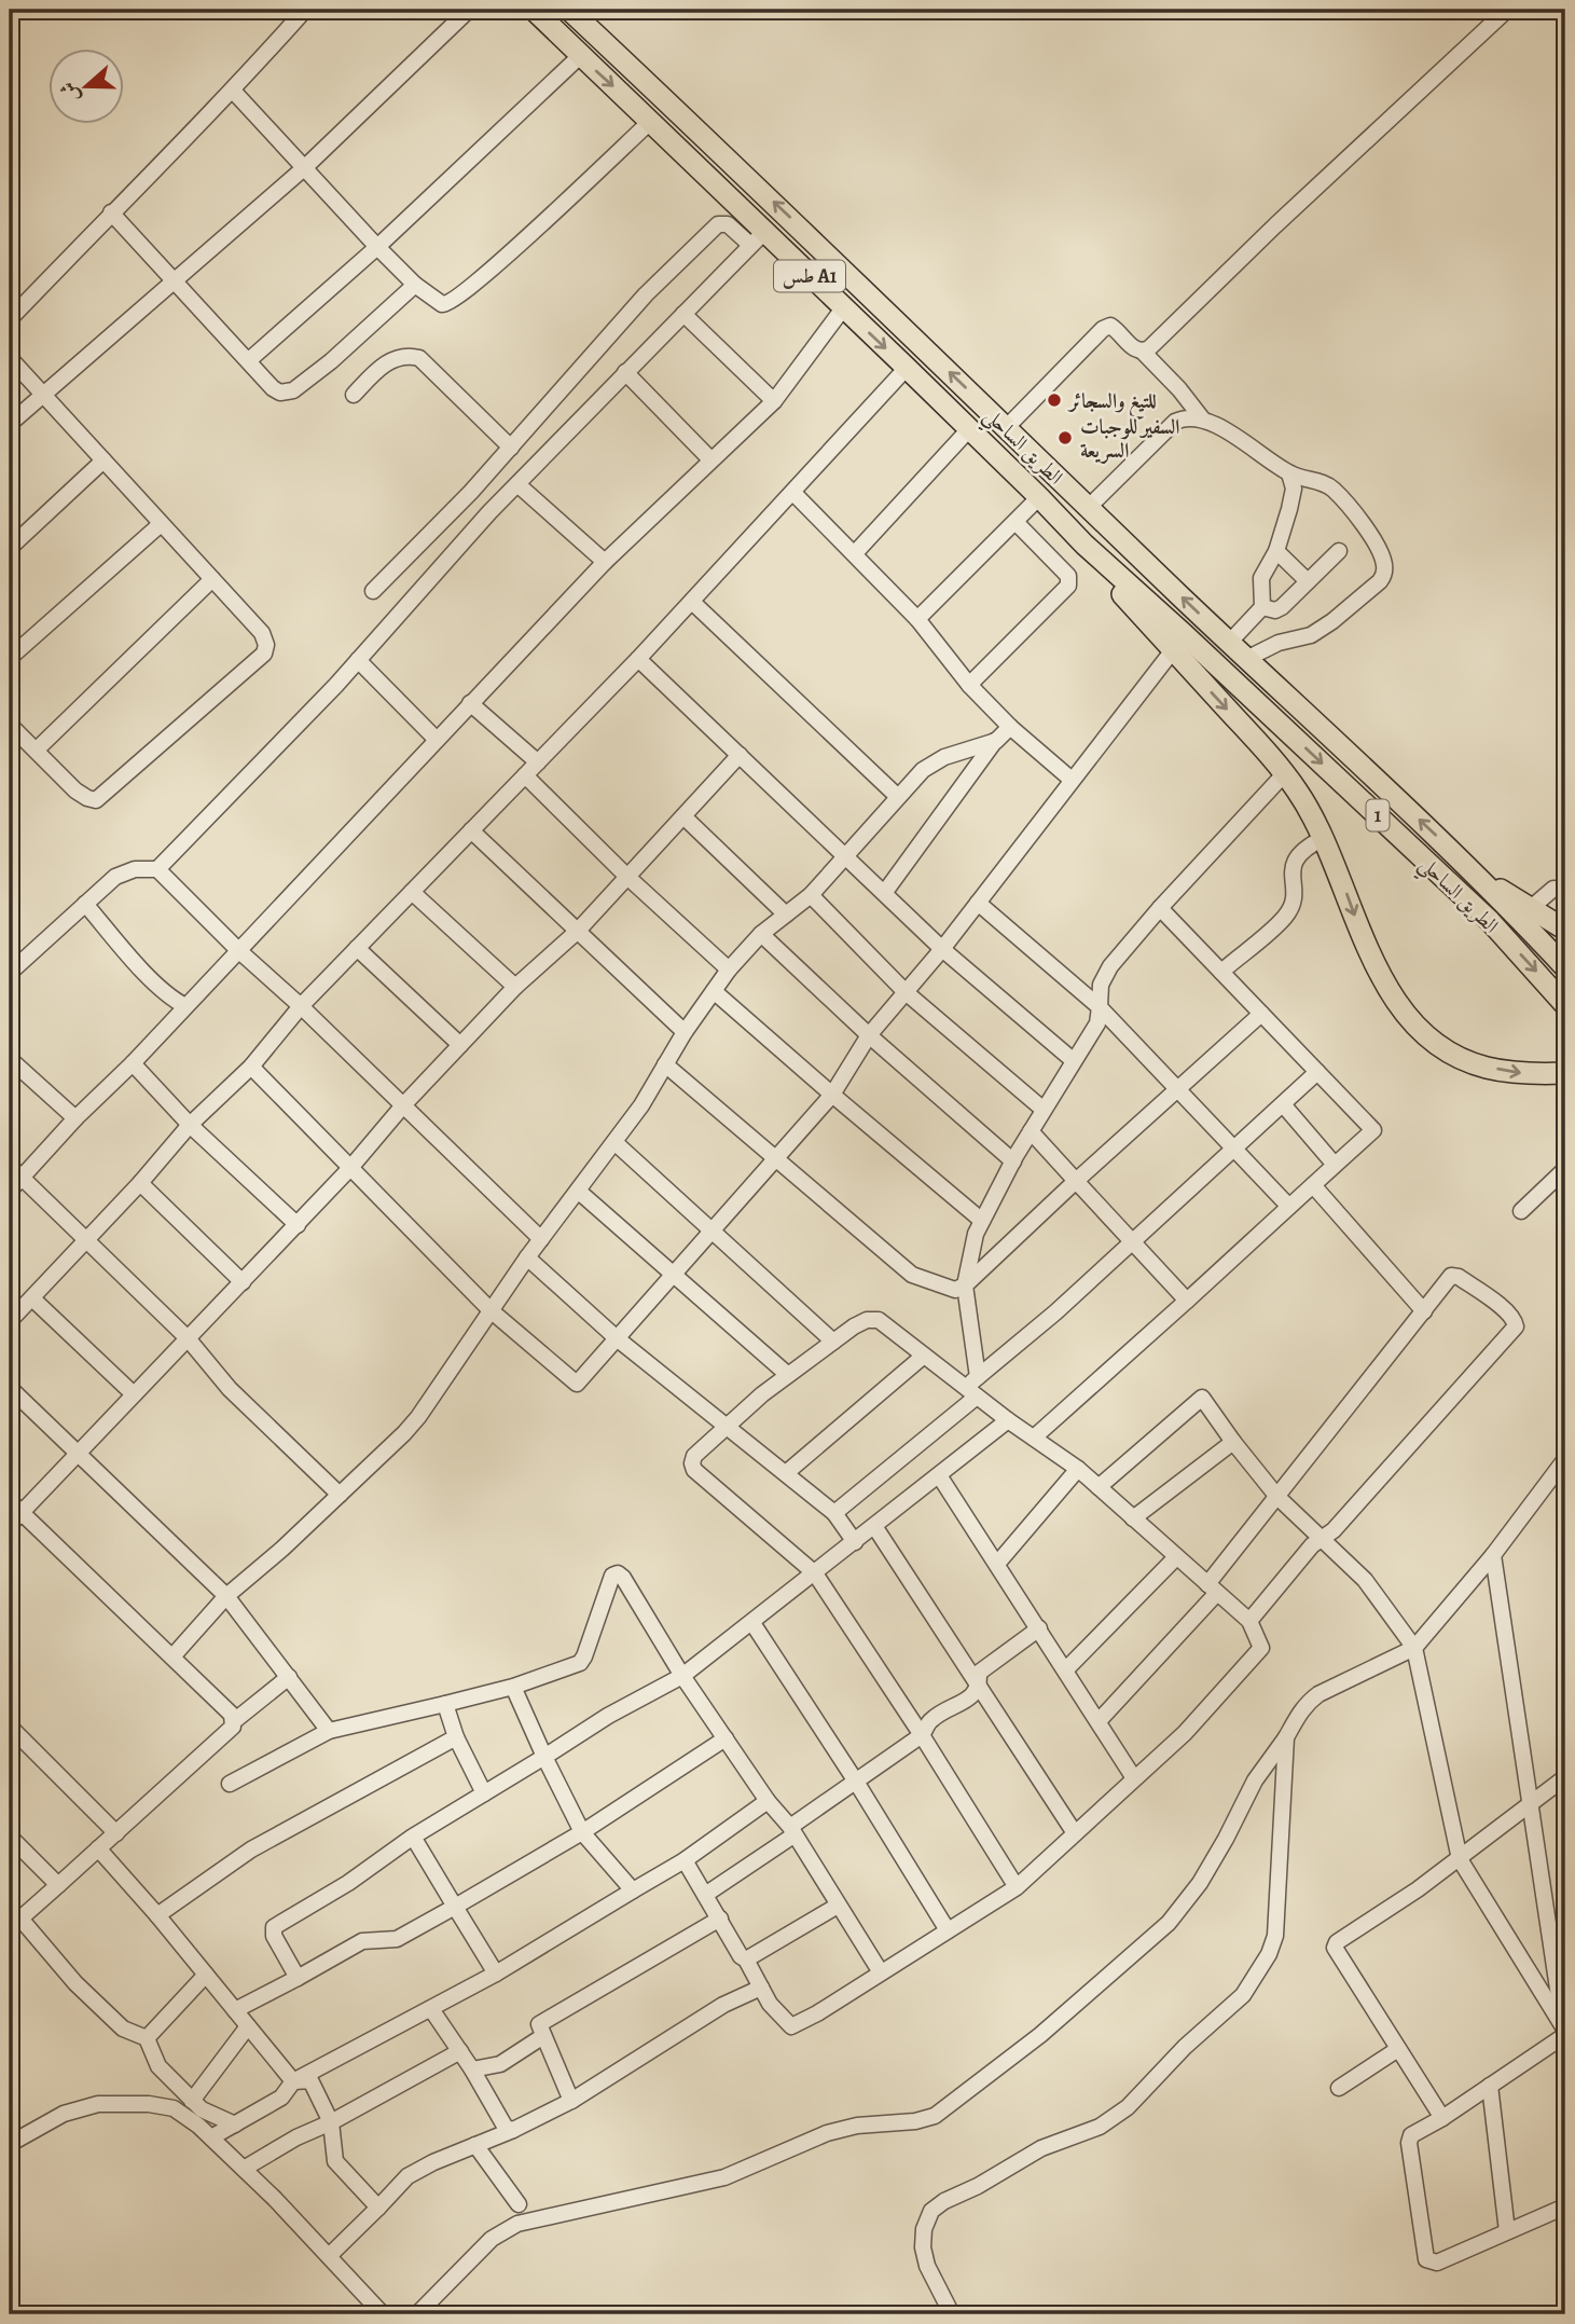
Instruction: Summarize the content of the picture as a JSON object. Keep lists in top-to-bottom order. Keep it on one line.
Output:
{"streets":{"highway":["طس A1","الطريق الساحلي","1"]},"places":["للتيغ والسجائر","السفير للوجبات السريعة"],"north":"left"}
